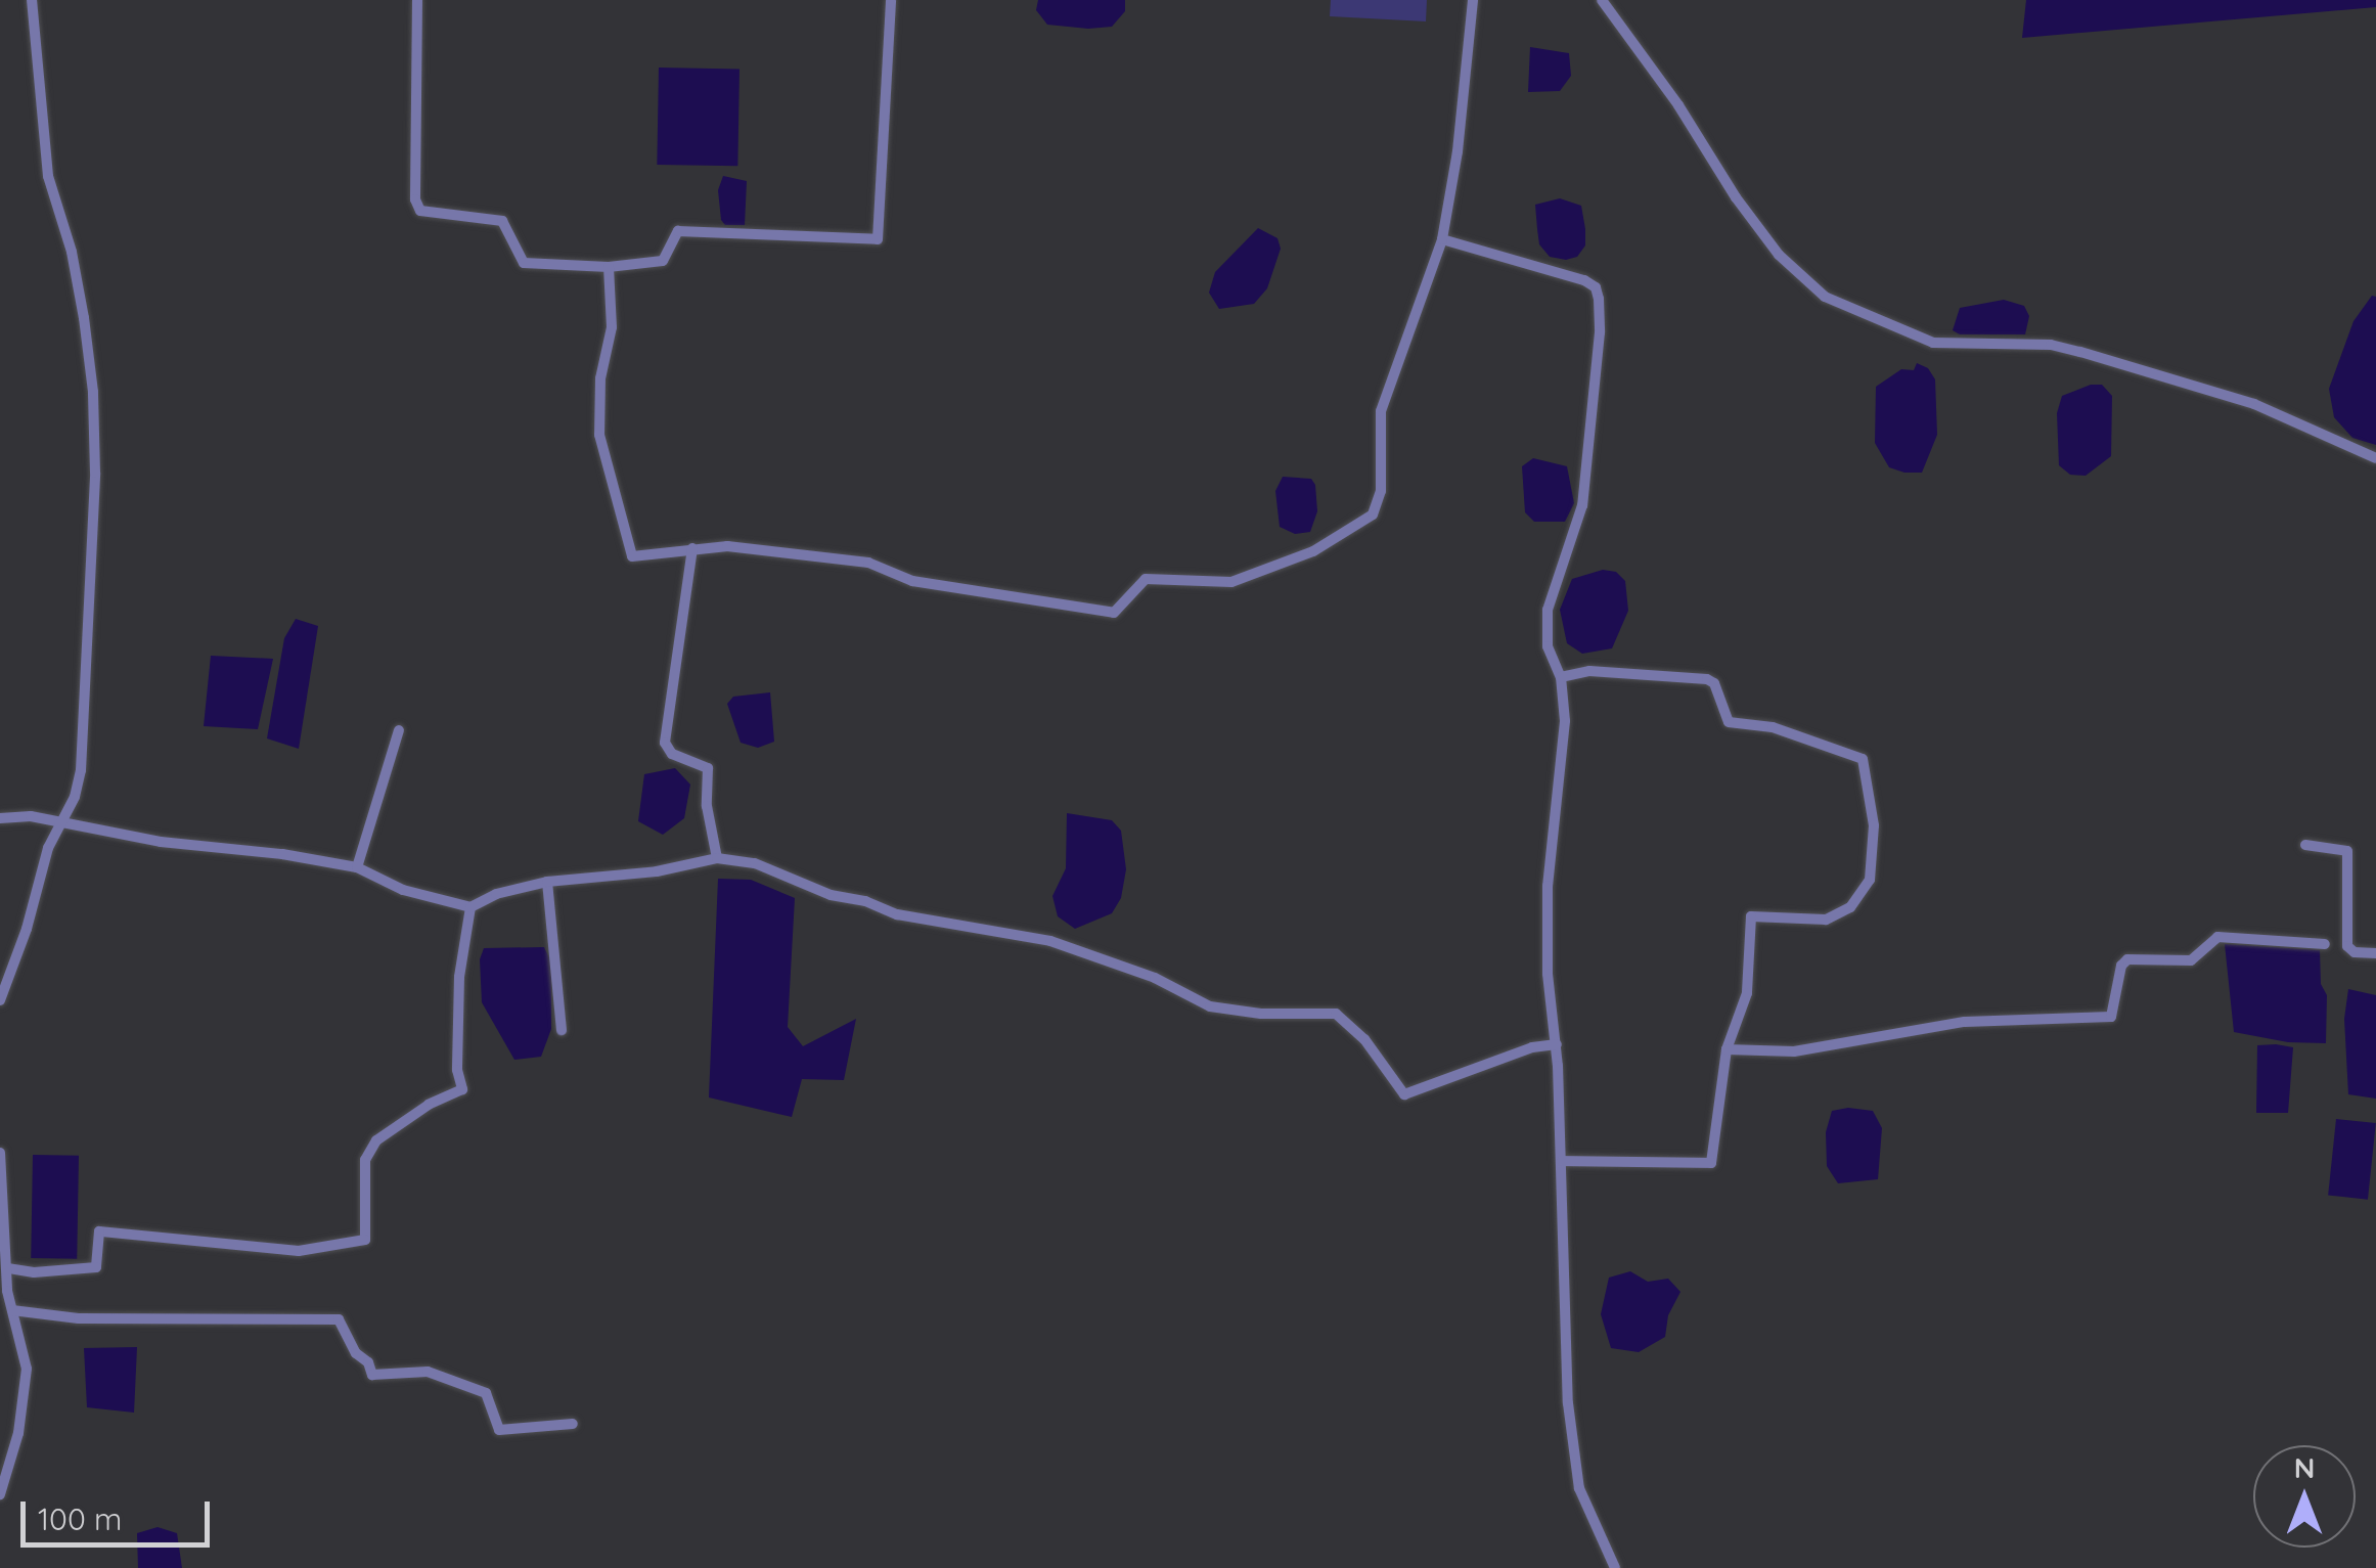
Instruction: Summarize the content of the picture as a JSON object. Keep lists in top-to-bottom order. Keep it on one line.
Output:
{"scale_bar":"100 m","north":"top"}
